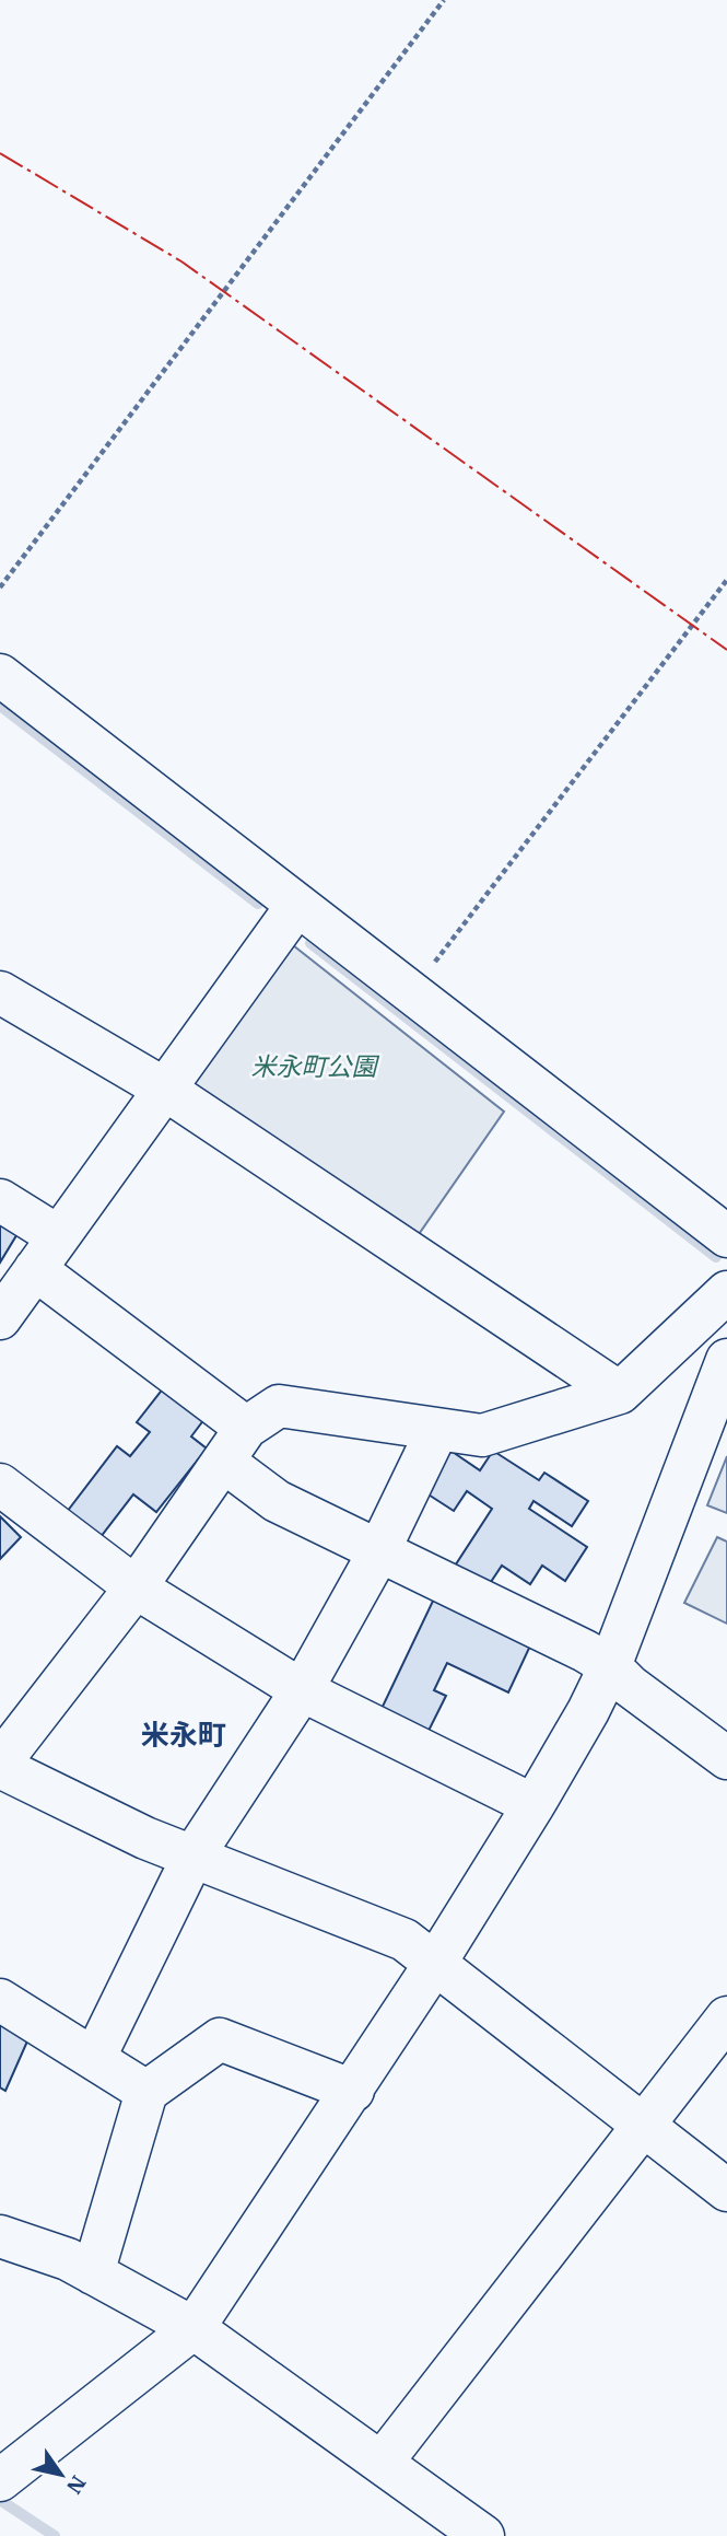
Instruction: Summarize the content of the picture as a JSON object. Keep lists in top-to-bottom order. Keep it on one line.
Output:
{"districts":["米永町"],"parks":["米永町公園"],"north":"bottom right"}
